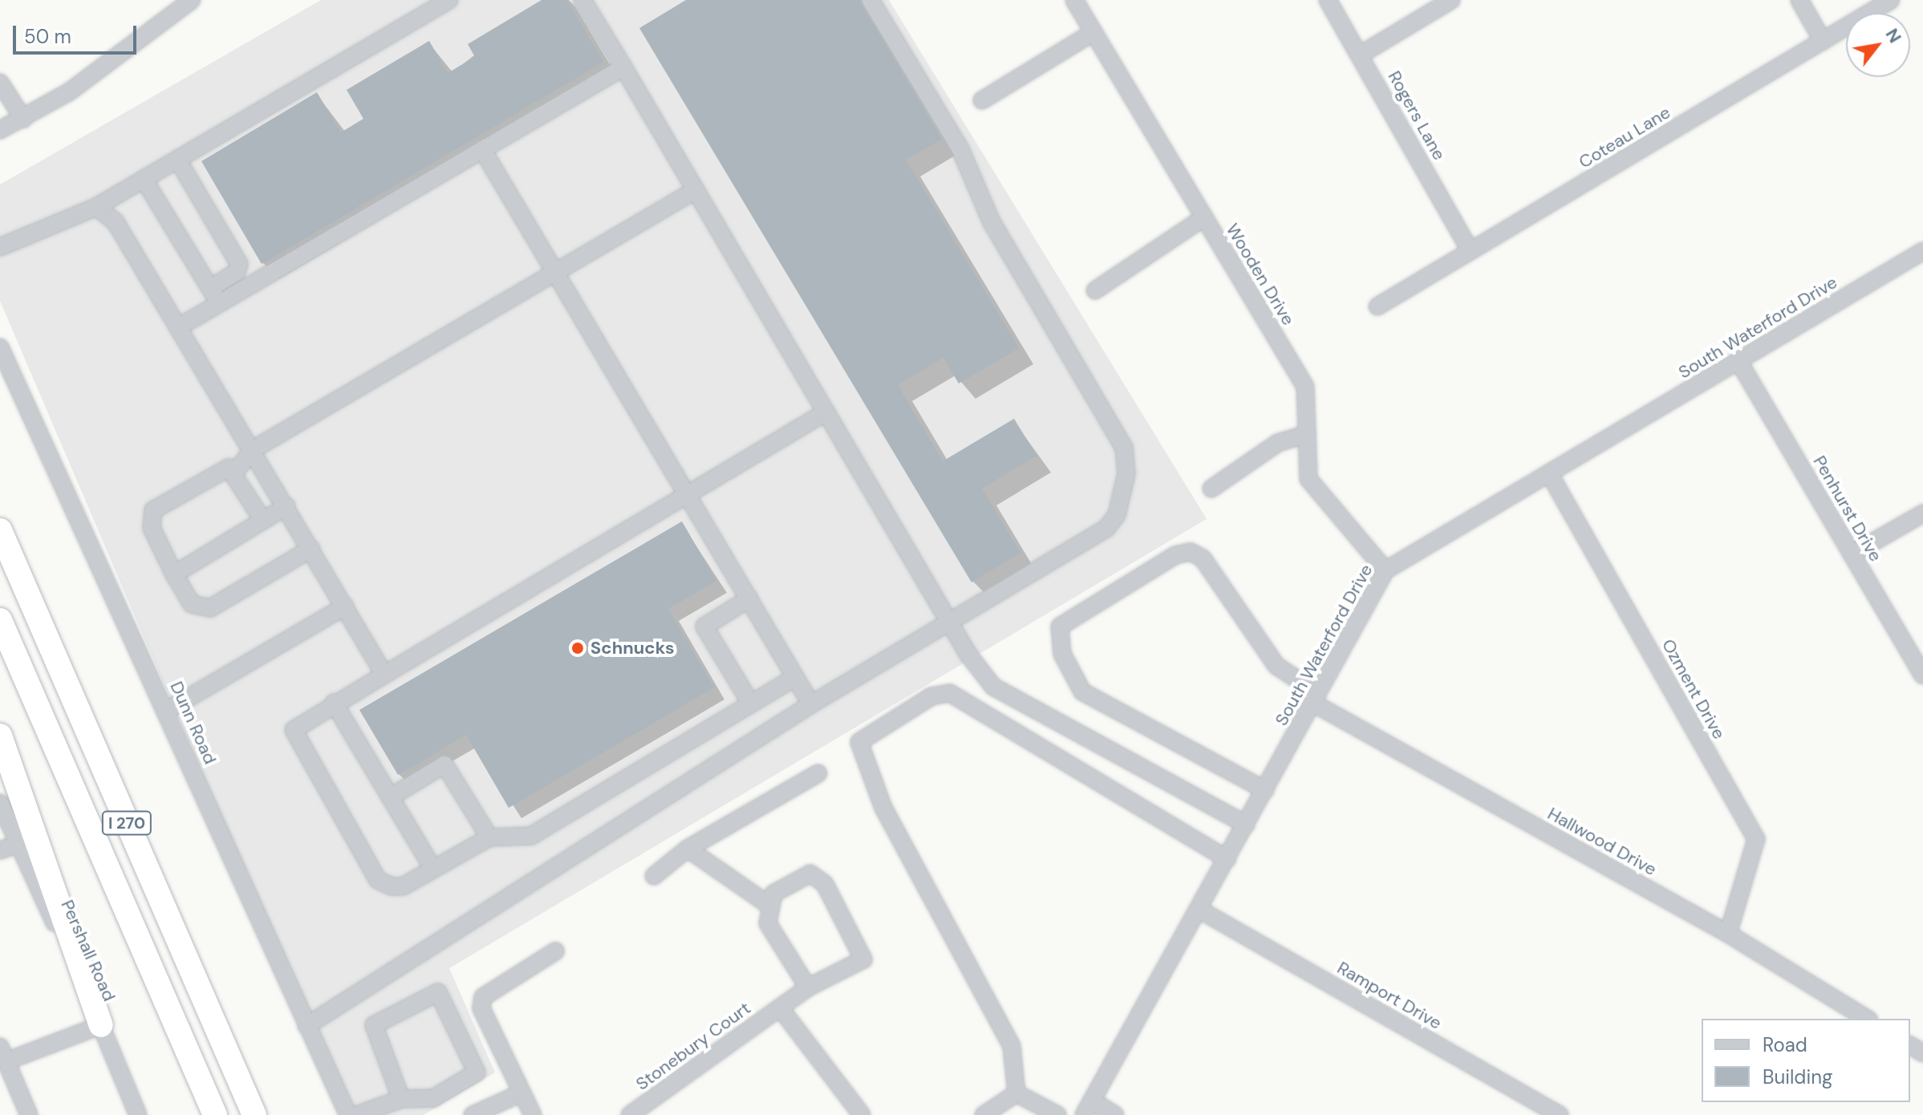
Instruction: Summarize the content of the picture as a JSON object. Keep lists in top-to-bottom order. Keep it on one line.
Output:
{"streets":{"highway":["I 270"],"street":["Rogers Lane","Coteau Lane","Wooden Drive","South Waterford Drive","Penhurst Drive","Ozment Drive","Dunn Road","Hallwood Drive","Pershall Road","Ramport Drive","Stonebury Court"]},"crossings":[["Rogers Lane","Coteau Lane"],["Wooden Drive","South Waterford Drive"],["South Waterford Drive","Penhurst Drive"],["South Waterford Drive","Ozment Drive"],["South Waterford Drive","Hallwood Drive"],["South Waterford Drive","Ramport Drive"],["Ozment Drive","Hallwood Drive"]],"places":["Schnucks"],"legend":["Road","Building"],"scale_bar":"50 m","north":"top right"}
